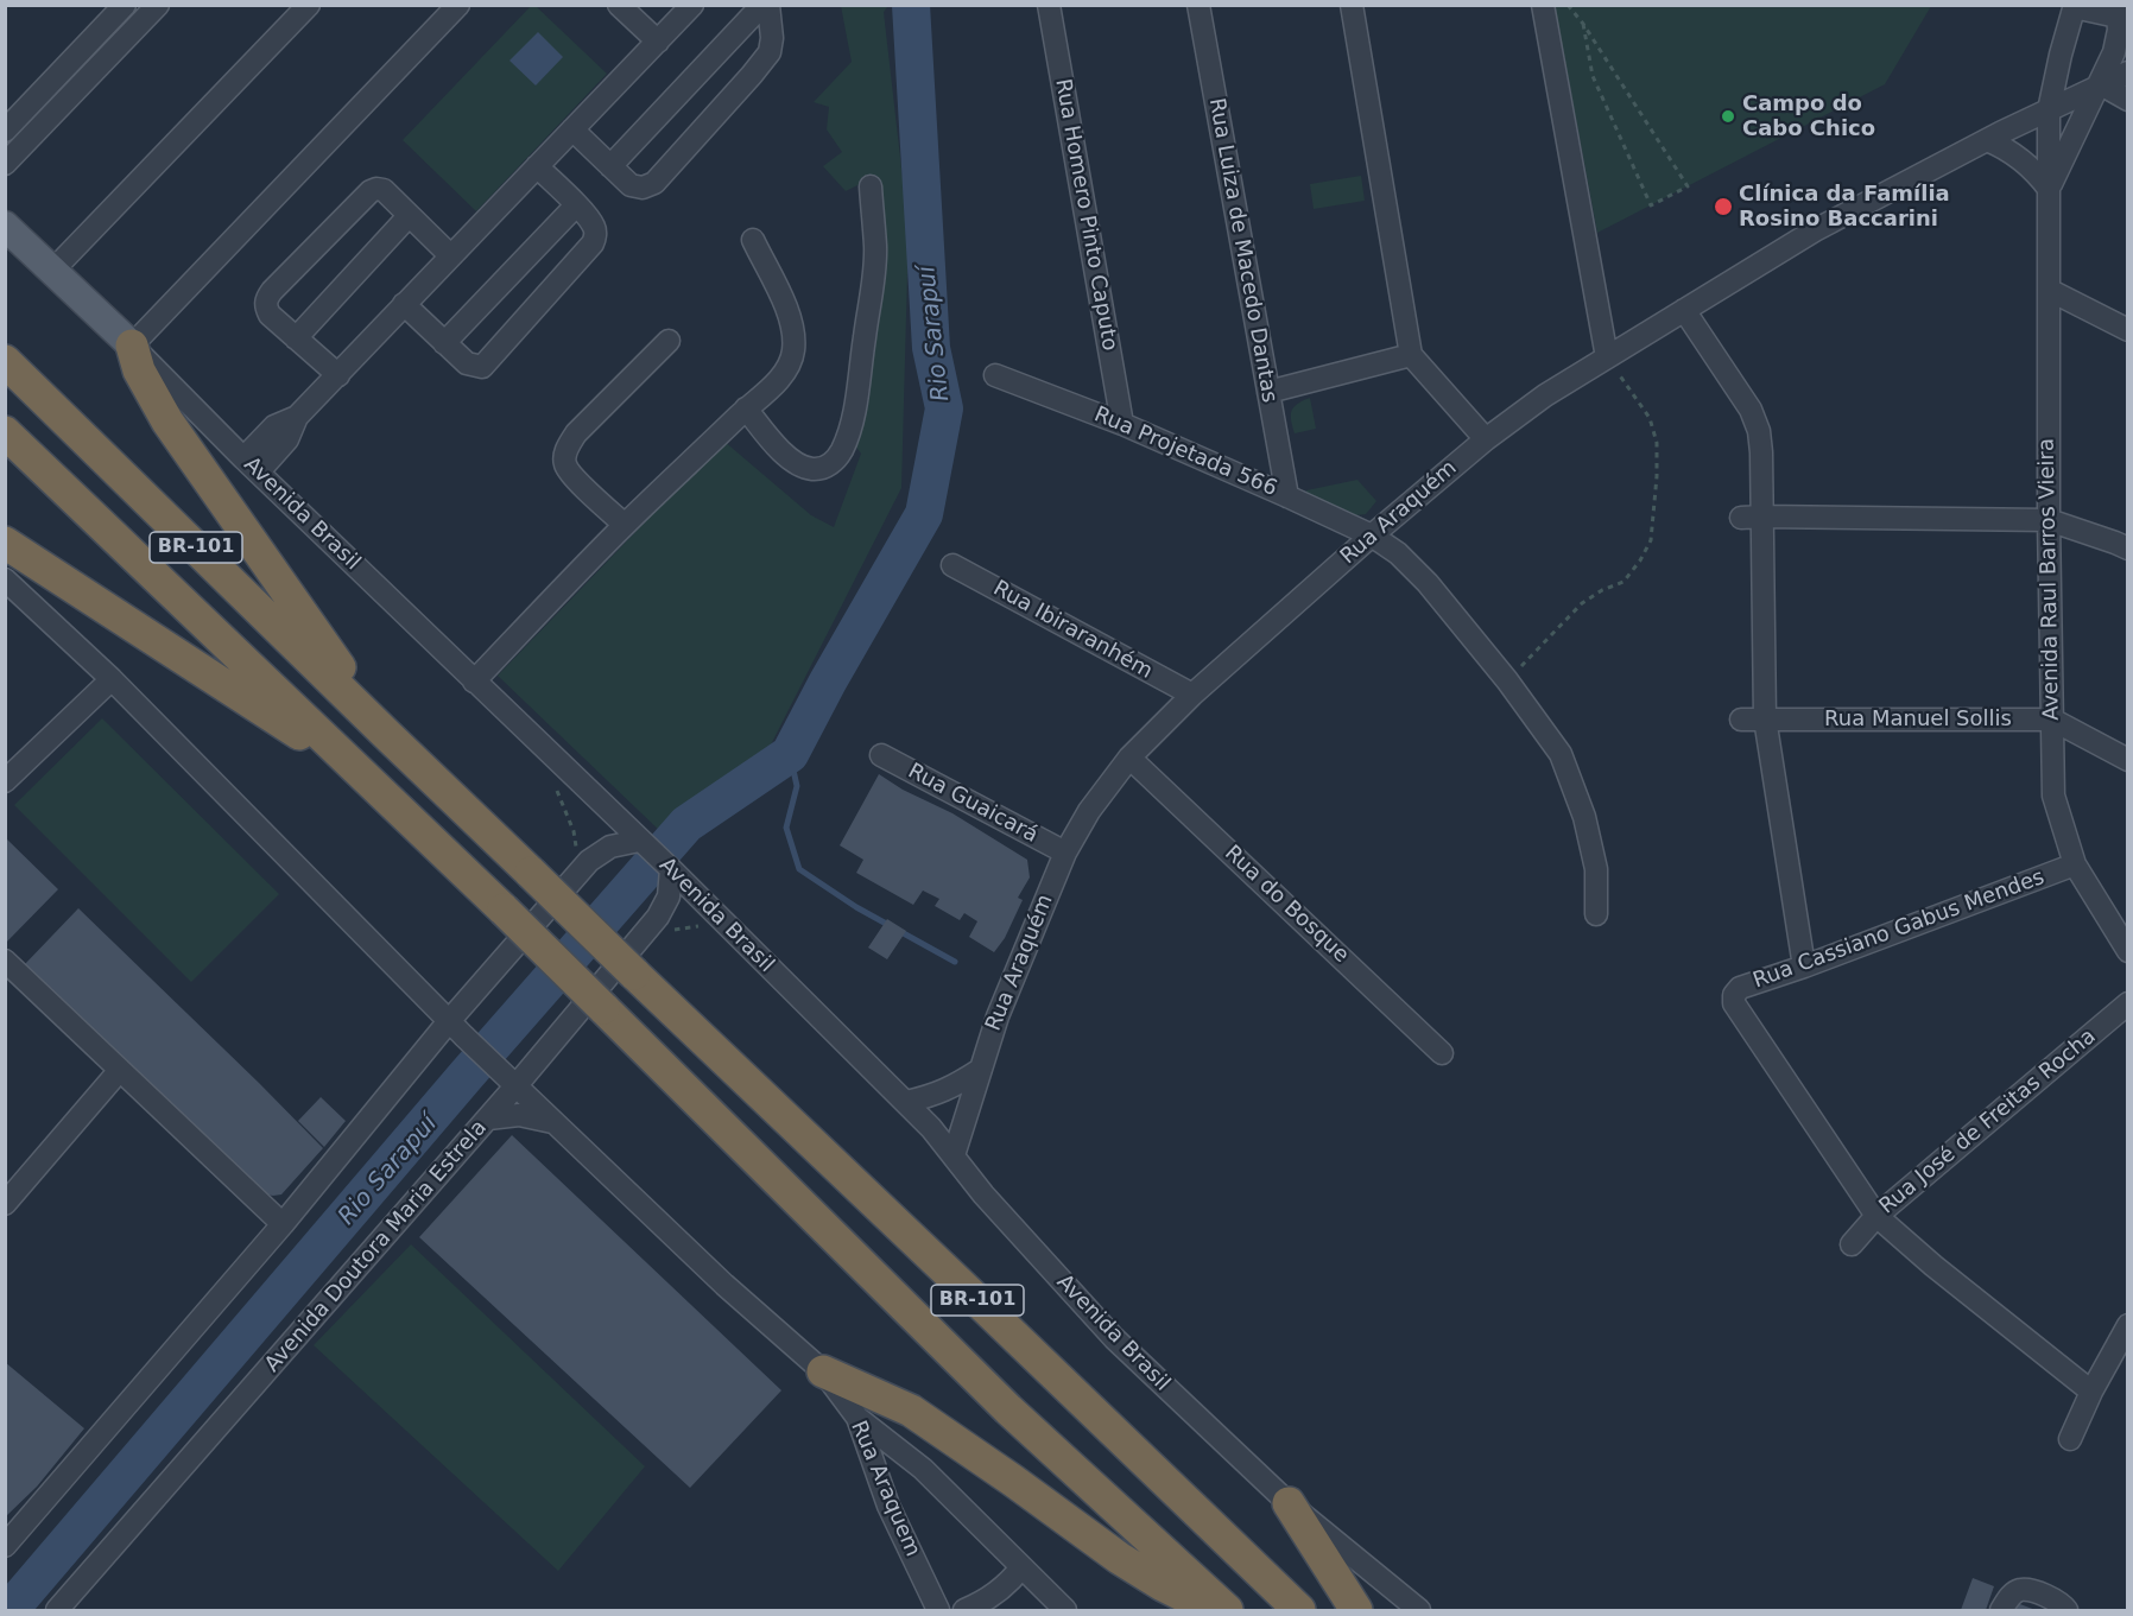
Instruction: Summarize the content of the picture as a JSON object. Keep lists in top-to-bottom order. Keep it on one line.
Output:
{"streets":{"highway":["BR-101"],"main road":["Avenida Brasil"],"street":["Rua Homero Pinto Caputo","Rua Luiza de Macedo Dantas","Rua Projetada 566","Rua Araquém","Avenida Raul Barros Vieira","Rua Ibiraranhém","Rua Manuel Sollis","Rua Guaicará","Rua do Bosque","Rua Cassiano Gabus Mendes","Rua José de Freitas Rocha","Avenida Doutora Maria Estrela","Rua Araquem"]},"crossings":[["Rua Homero Pinto Caputo","Rua Projetada 566"],["Rua Luiza de Macedo Dantas","Rua Projetada 566"],["Rua Projetada 566","Rua Araquém"],["Rua Araquém","Avenida Brasil"],["Rua Araquém","Avenida Raul Barros Vieira"],["Rua Araquém","Rua Ibiraranhém"],["Rua Araquém","Rua Guaicará"],["Rua Araquém","Rua do Bosque"],["Avenida Brasil","Avenida Doutora Maria Estrela"],["Avenida Raul Barros Vieira","Rua Manuel Sollis"],["Avenida Raul Barros Vieira","Rua Cassiano Gabus Mendes"],["Rua Cassiano Gabus Mendes","Rua José de Freitas Rocha"]],"water":["Rio Sarapuí"],"places":["Campo do Cabo Chico","Clínica da Família Rosino Baccarini"]}
